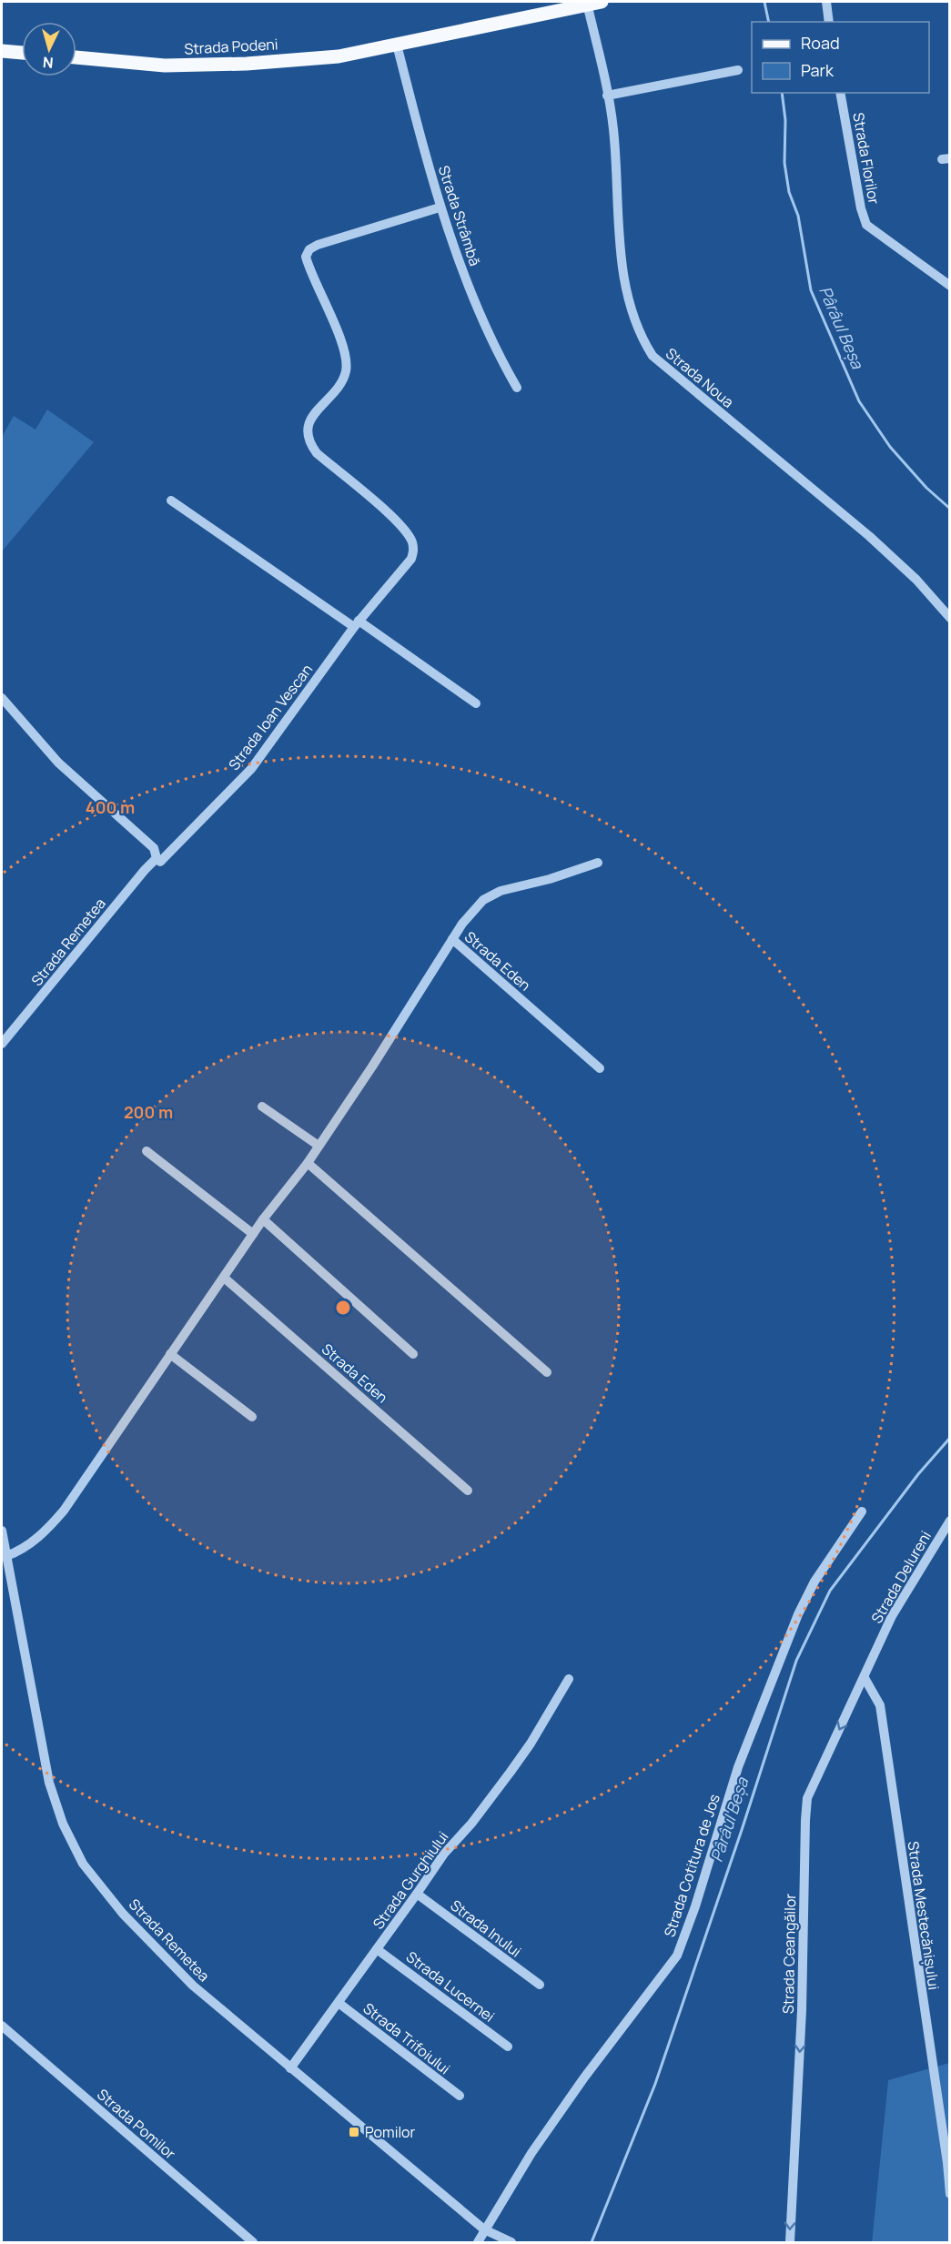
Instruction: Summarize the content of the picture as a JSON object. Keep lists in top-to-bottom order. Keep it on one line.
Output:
{"streets":{"main road":["Strada Podeni"],"street":["Strada Florilor","Strada Strâmbă","Strada Noua","Strada Ioan Vescan","Strada Remetea","Strada Eden","Strada Delureni","Strada Cotitura de Jos","Strada Gurghiului","Strada Mestecănișului","Strada Inului","Strada Ceangăilor","Strada Lucernei","Strada Trifoiului","Strada Pomilor"]},"crossings":[["Strada Podeni","Strada Strâmbă"],["Strada Podeni","Strada Noua"],["Strada Strâmbă","Strada Ioan Vescan"],["Strada Ioan Vescan","Strada Remetea"],["Strada Remetea","Strada Eden"],["Strada Remetea","Strada Cotitura de Jos"],["Strada Remetea","Strada Gurghiului"],["Strada Delureni","Strada Mestecănișului"],["Strada Delureni","Strada Ceangăilor"],["Strada Gurghiului","Strada Inului"],["Strada Gurghiului","Strada Lucernei"],["Strada Gurghiului","Strada Trifoiului"],["Strada Mestecănișului","Strada Ceangăilor"]],"one_way":["Strada Ceangăilor"],"water":["Pârâul Beșa"],"places":{"transit":["Pomilor"]},"legend":["Road","Park"],"north":"bottom","rings":["400 m","200 m"]}
